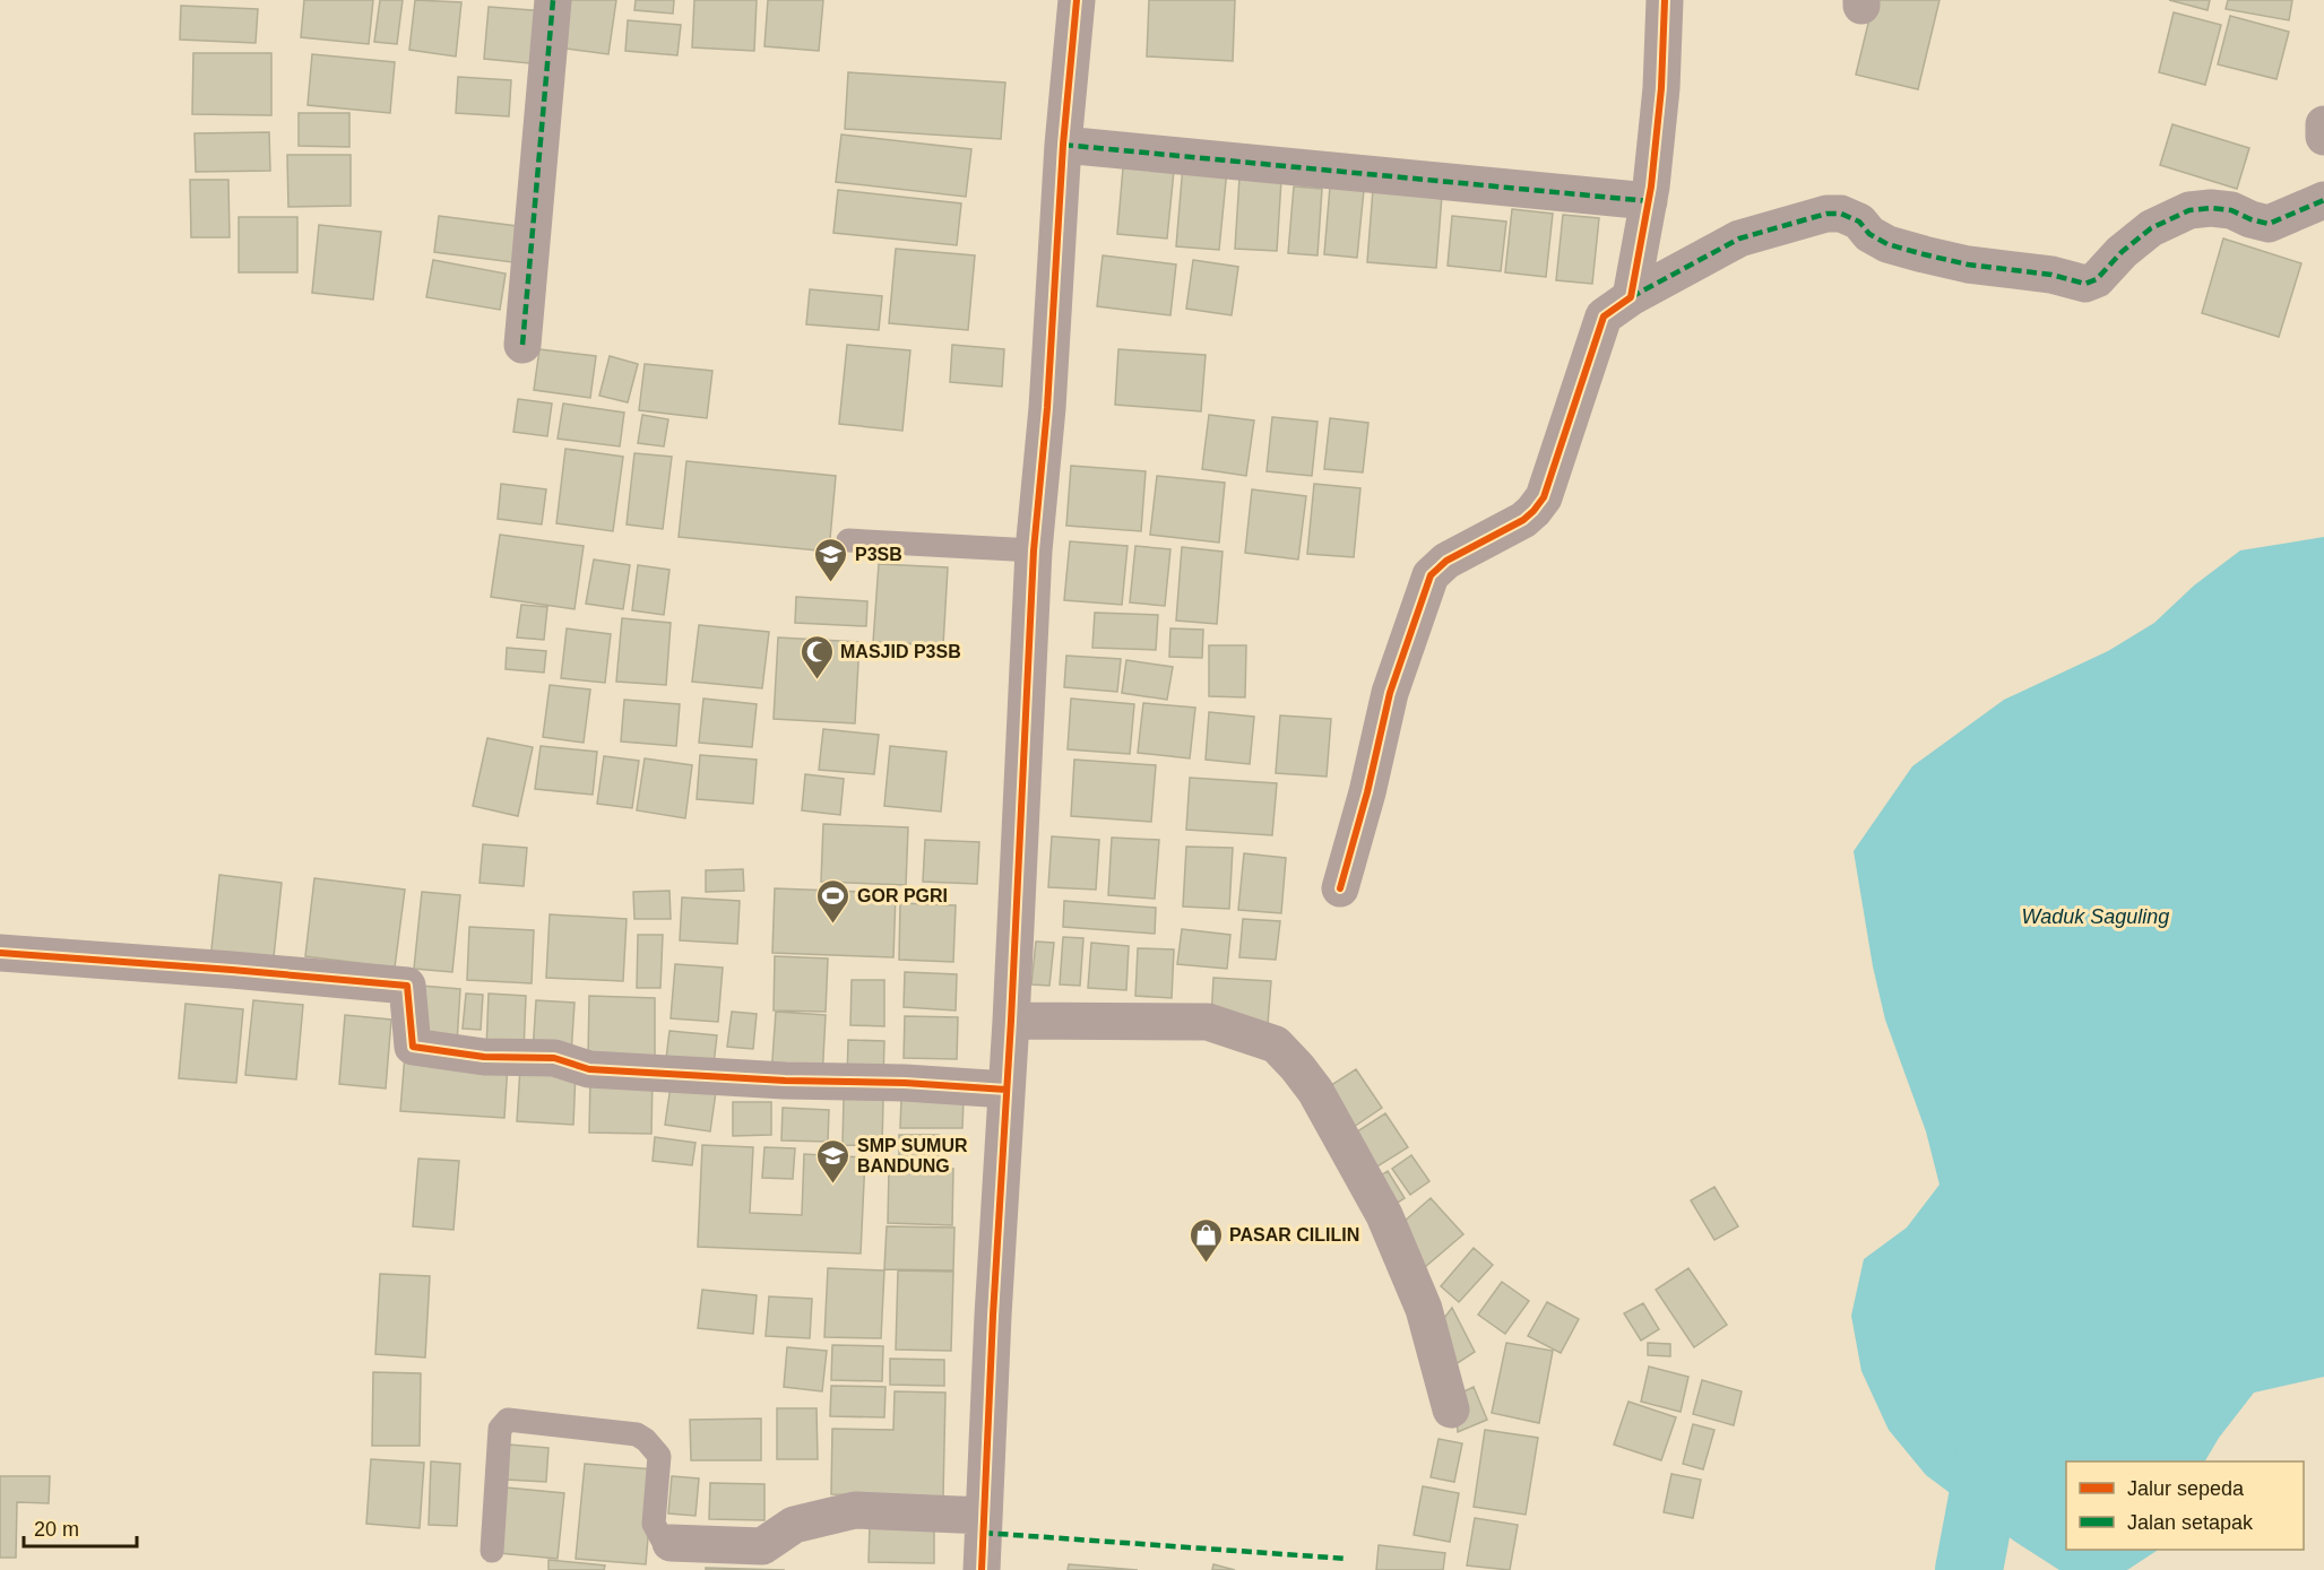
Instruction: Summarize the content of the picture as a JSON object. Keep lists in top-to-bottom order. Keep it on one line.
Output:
{"water":["Waduk Saguling"],"places":{"school or university":["P3SB","SMP SUMUR BANDUNG"],"mosque":["MASJID P3SB"],"sports":["GOR PGRI"],"shop":["PASAR CILILIN"]},"legend":["Jalur sepeda","Jalan setapak"],"scale_bar":"20 m"}
